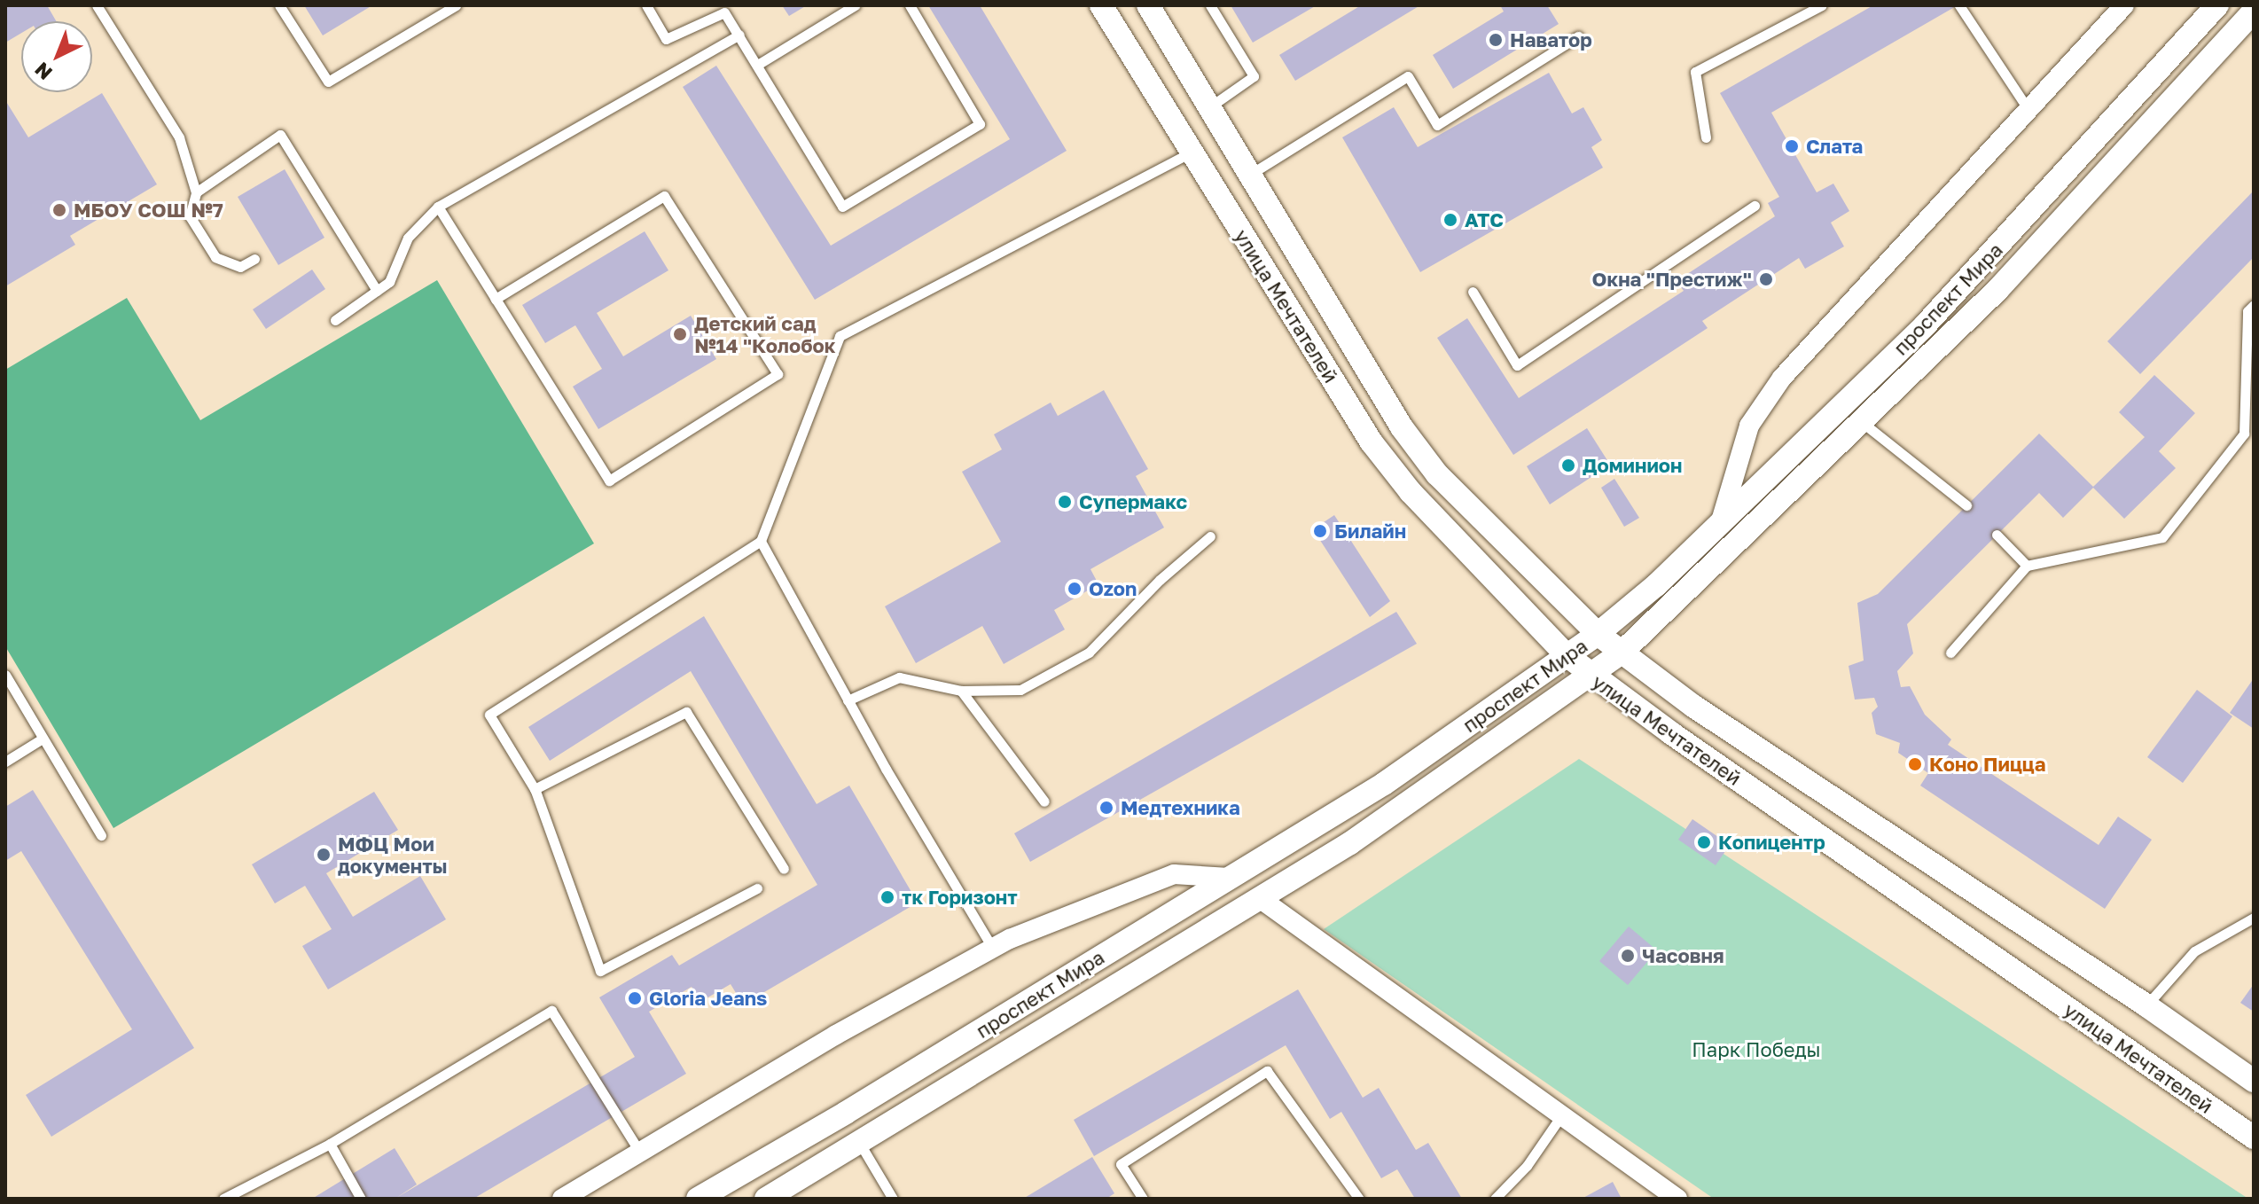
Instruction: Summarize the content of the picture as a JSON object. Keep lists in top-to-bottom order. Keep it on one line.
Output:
{"streets":{"street":["проспект Мира","улица Мечтателей"]},"crossings":[["проспект Мира","улица Мечтателей"]],"parks":["Парк Победы"],"places":["Наватор","Слата","МБОУ СОШ №7","АТС","Окна \"Престиж\"","Детский сад №14 \"Колобок","Доминион","Супермакс","Билайн","Ozon","Коно Пицца","Медтехника","Копицентр","МФЦ Мои документы","тк Горизонт","Часовня","Gloria Jeans"],"north":"bottom left"}
